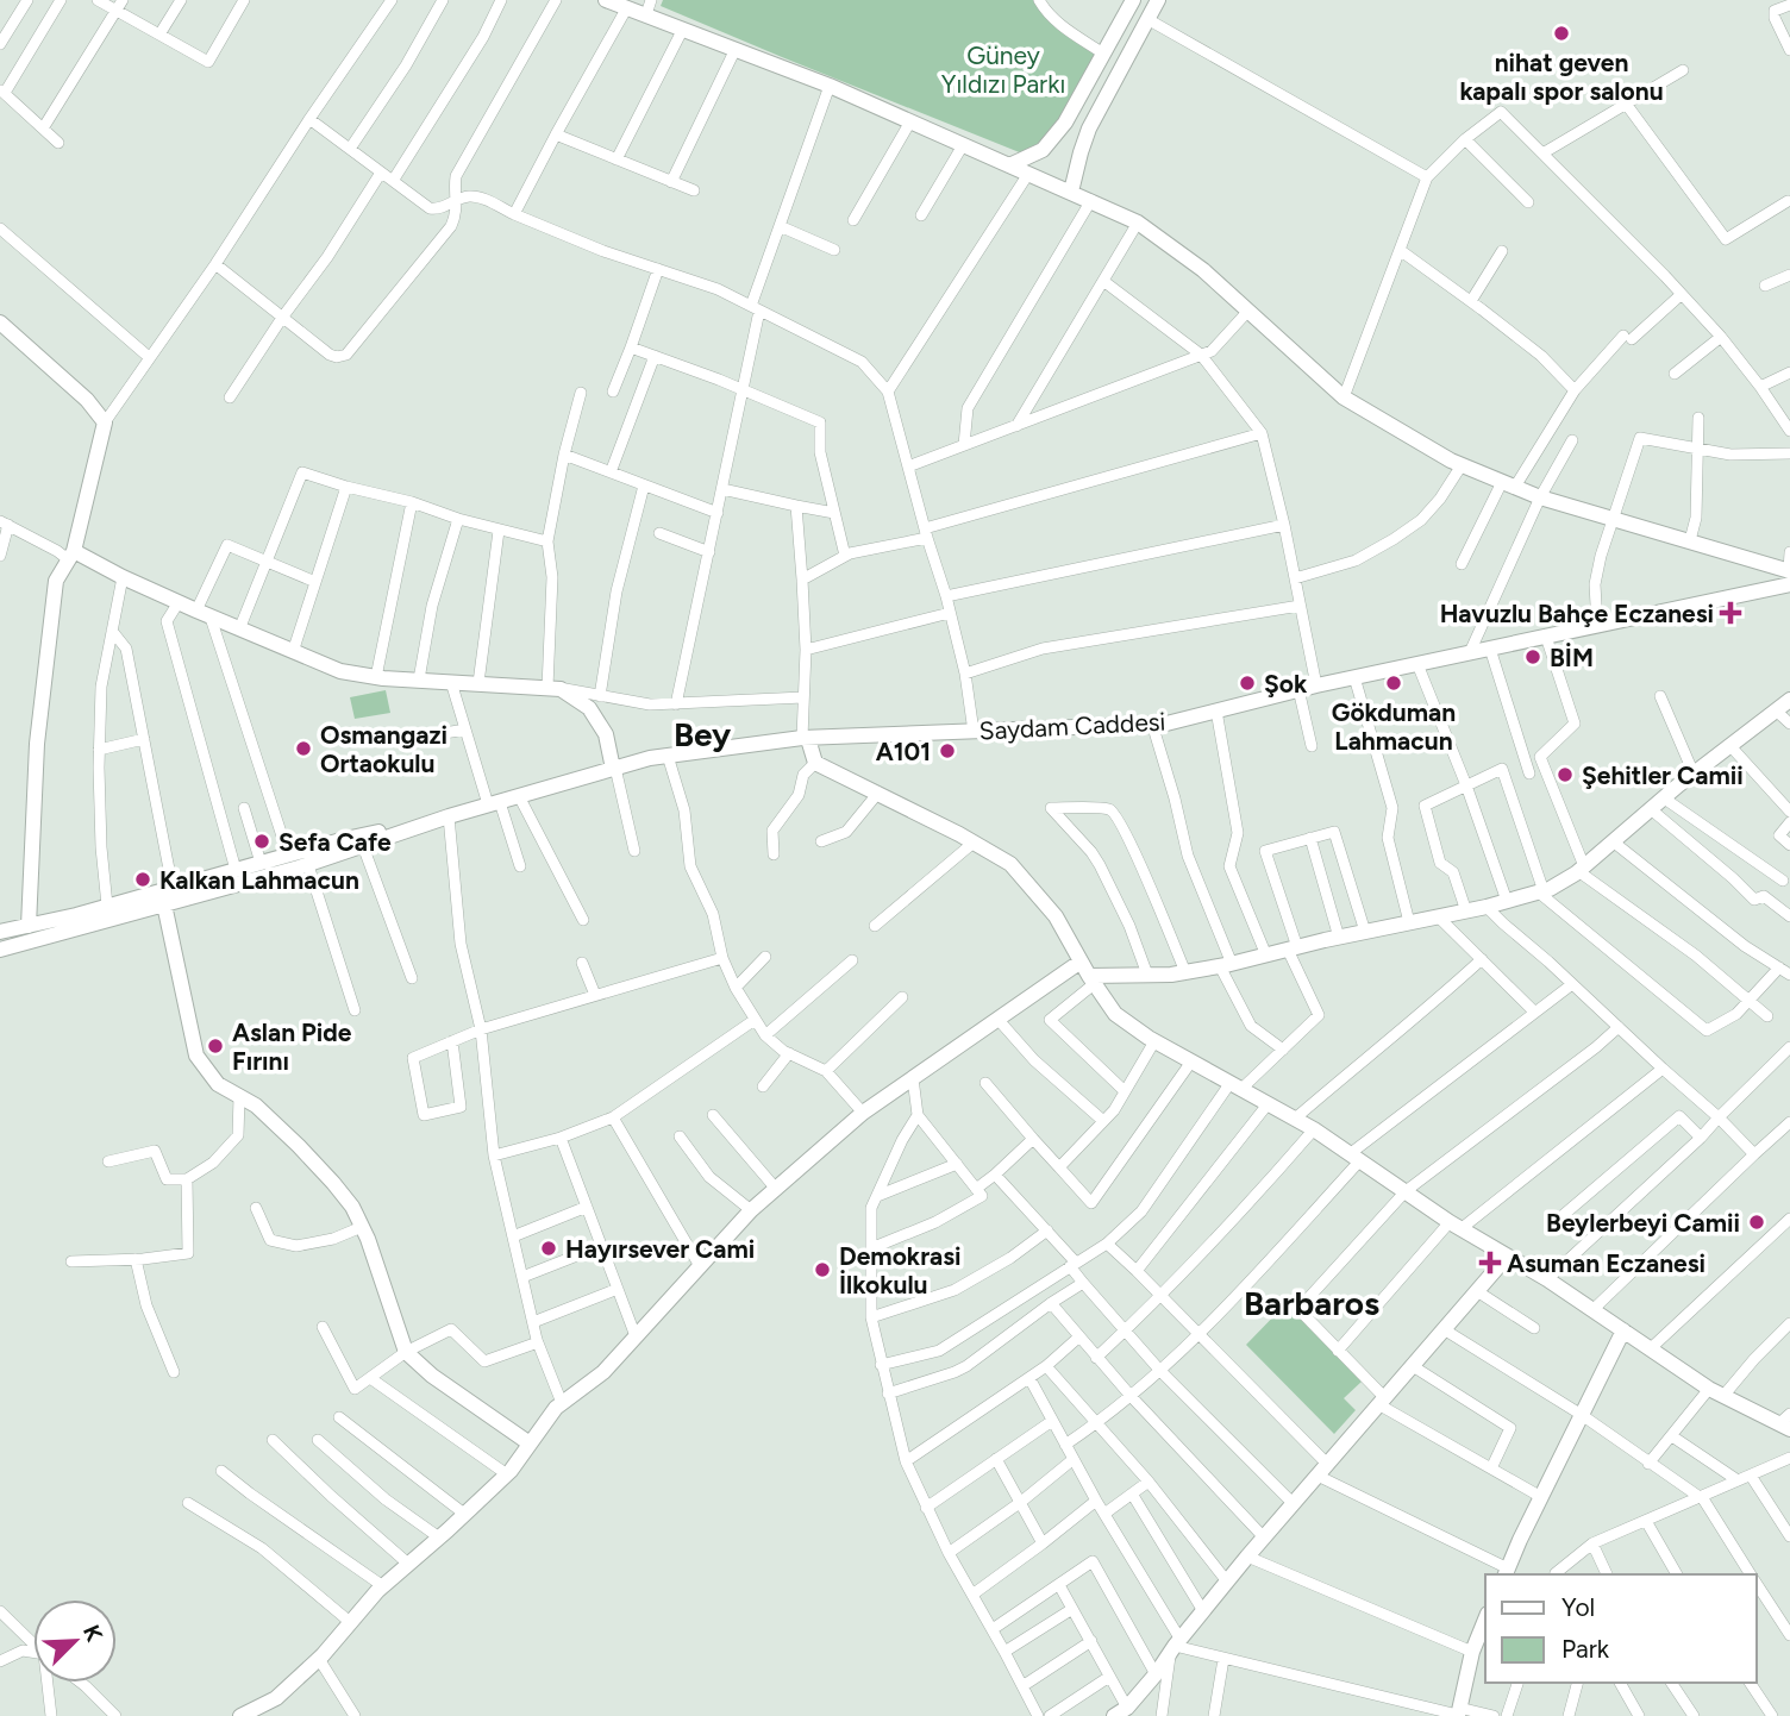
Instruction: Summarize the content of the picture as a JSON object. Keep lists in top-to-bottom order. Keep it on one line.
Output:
{"streets":{"main road":["Saydam Caddesi"]},"districts":["Bey","Barbaros"],"parks":["Güney Yıldızı Parkı"],"places":{"other":["nihat geven kapalı spor salonu","BİM","Şok","Gökduman Lahmacun","Osmangazi Ortaokulu","A101","Şehitler Camii","Sefa Cafe","Kalkan Lahmacun","Aslan Pide Fırını","Beylerbeyi Camii","Hayırsever Cami","Demokrasi İlkokulu"],"health":["Havuzlu Bahçe Eczanesi","Asuman Eczanesi"]},"legend":["Yol","Park"],"north":"top right"}
